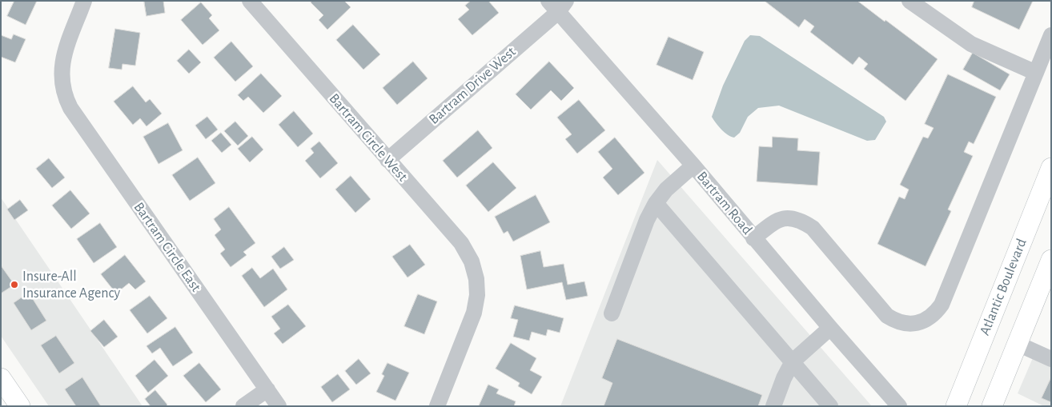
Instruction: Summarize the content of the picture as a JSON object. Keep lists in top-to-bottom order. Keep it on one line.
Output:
{"streets":{"main road":["Atlantic Boulevard"],"street":["Bartram Drive West","Bartram Circle West","Bartram Road","Bartram Circle East"]},"crossings":[["Bartram Drive West","Bartram Circle West"],["Bartram Drive West","Bartram Road"]],"places":["Insure-All Insurance Agency"]}
